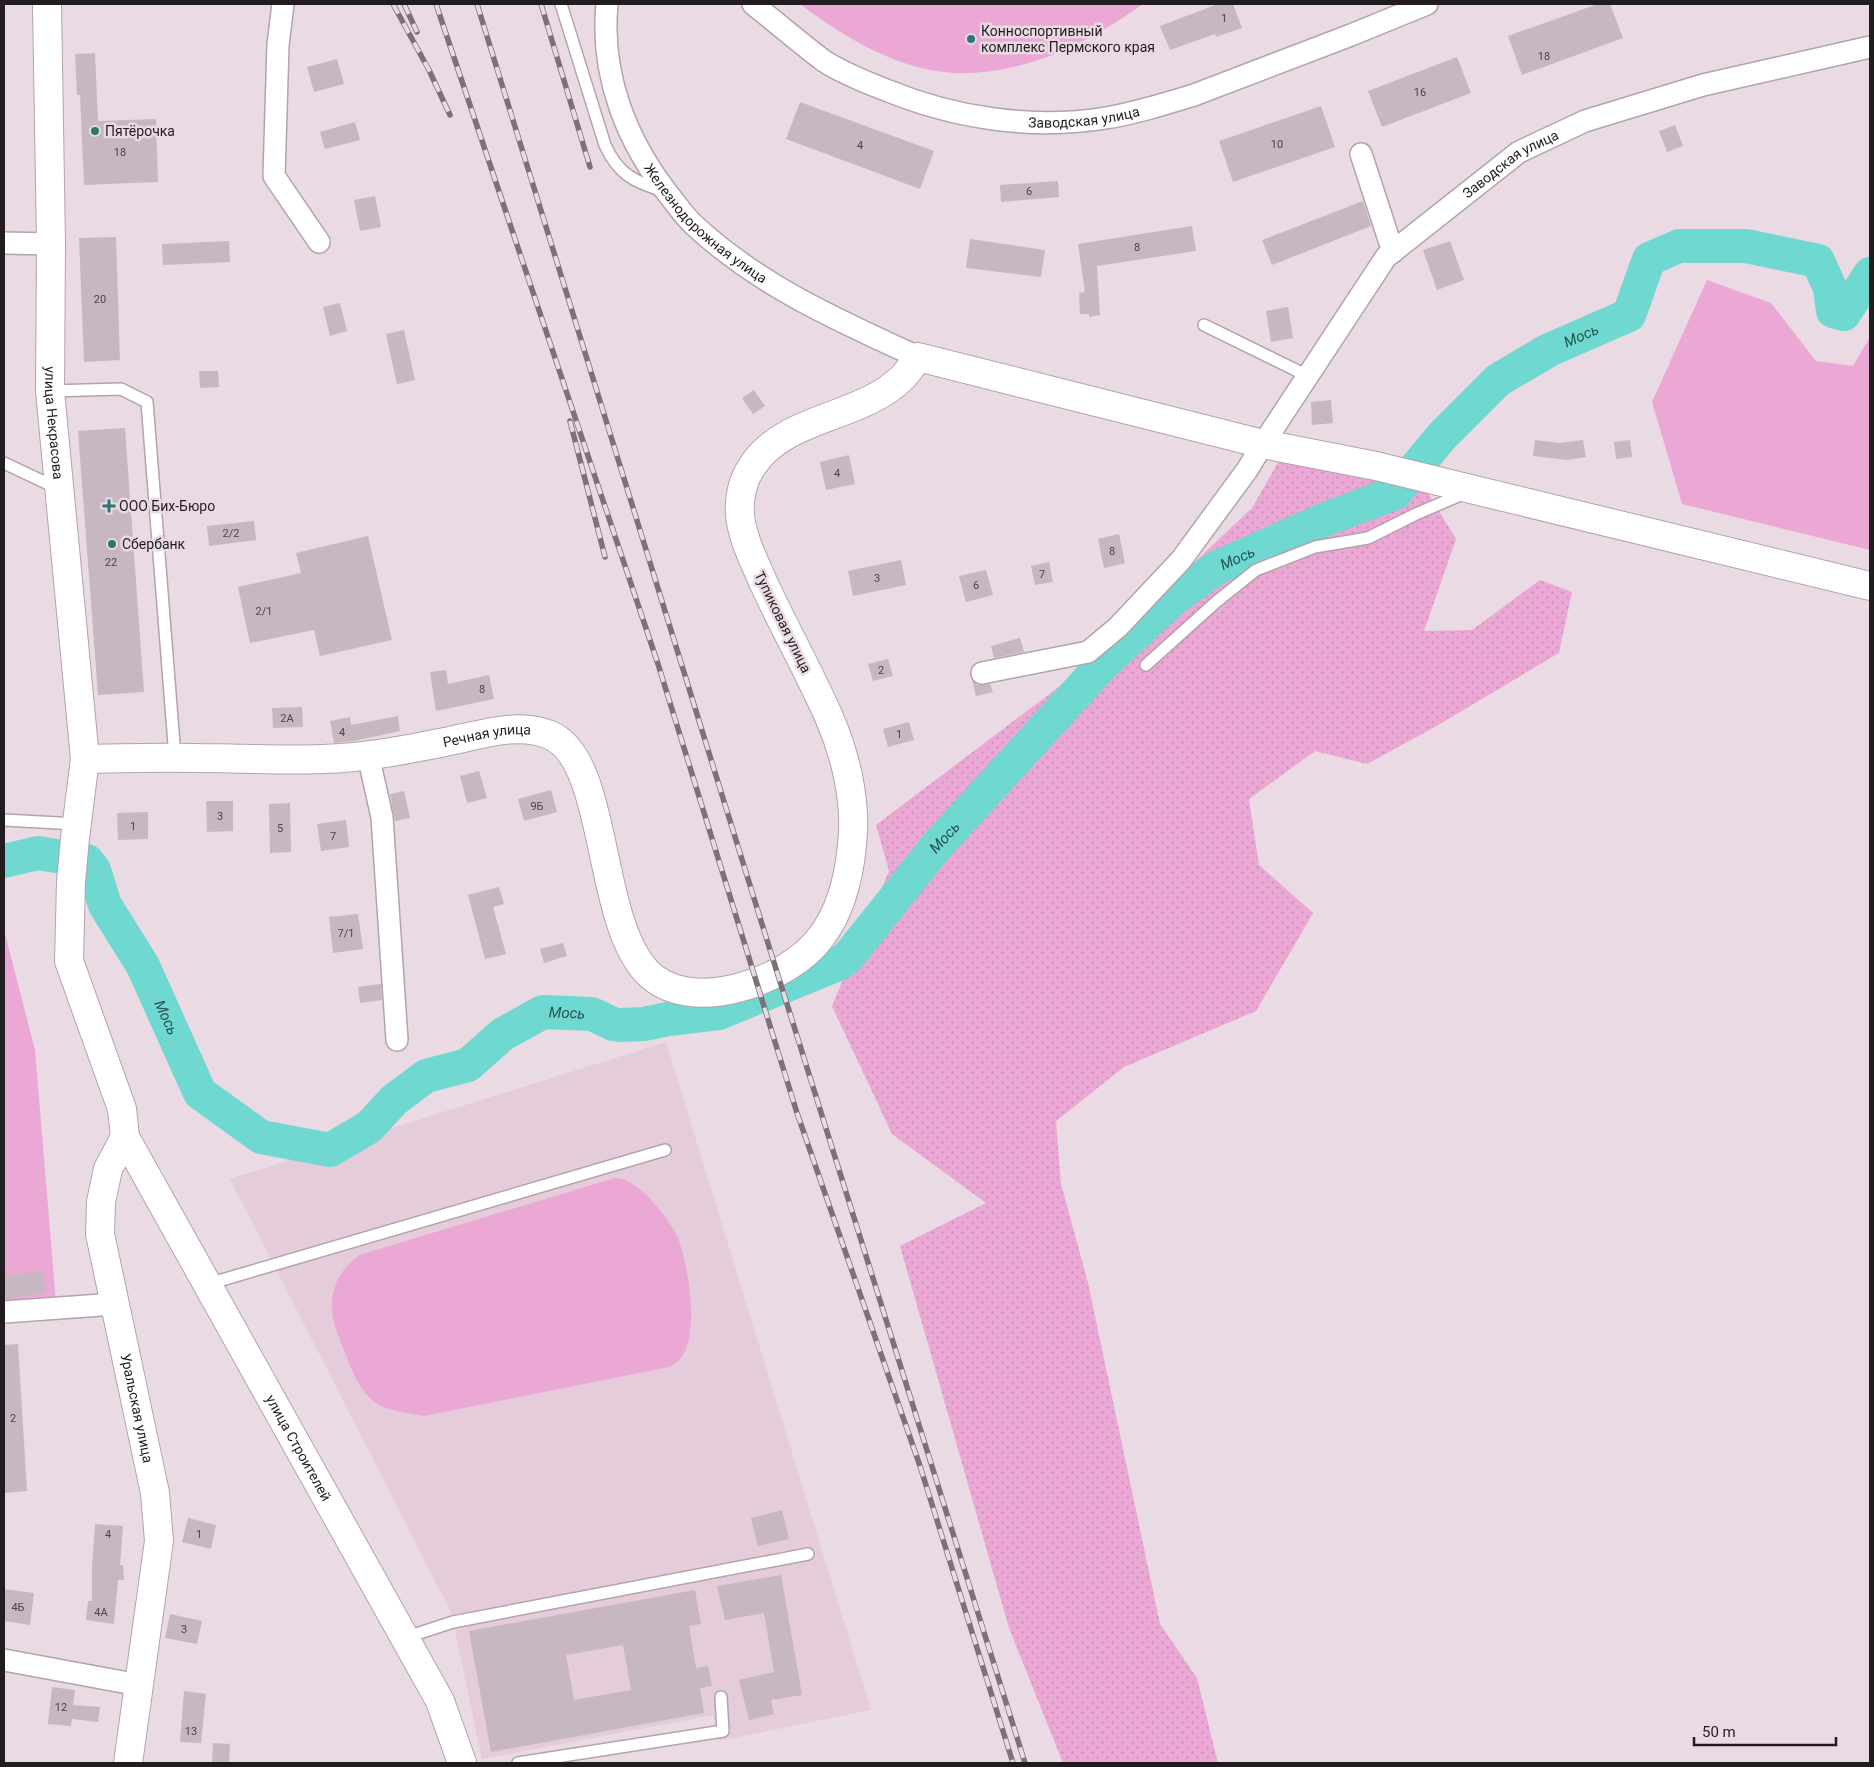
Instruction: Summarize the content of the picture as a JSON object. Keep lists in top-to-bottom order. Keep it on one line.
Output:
{"streets":{"street":["Заводская улица","Железнодорожная улица","улица Некрасова","Тупиковая улица","Речная улица","Уральская улица","улица Строителей"]},"crossings":[["Железнодорожная улица","Тупиковая улица"],["улица Некрасова","Речная улица"],["улица Некрасова","Уральская улица"],["улица Некрасова","улица Строителей"],["Тупиковая улица","Речная улица"],["Уральская улица","улица Строителей"]],"water":["Мось"],"places":{"other":["Конноспортивный комплекс Пермского края","Пятёрочка","Сбербанк"],"health":["ООО Бих-Бюро"]},"house_numbers":["1","18","16","10","4","18","6","8","20","4","2/2","8","22","7","3","6","2/1","2","8","2А","4","1","9Б","3","1","5","7","7/1","2","4","1","4Б","4А","3","12","13"],"scale_bar":"50 m"}
